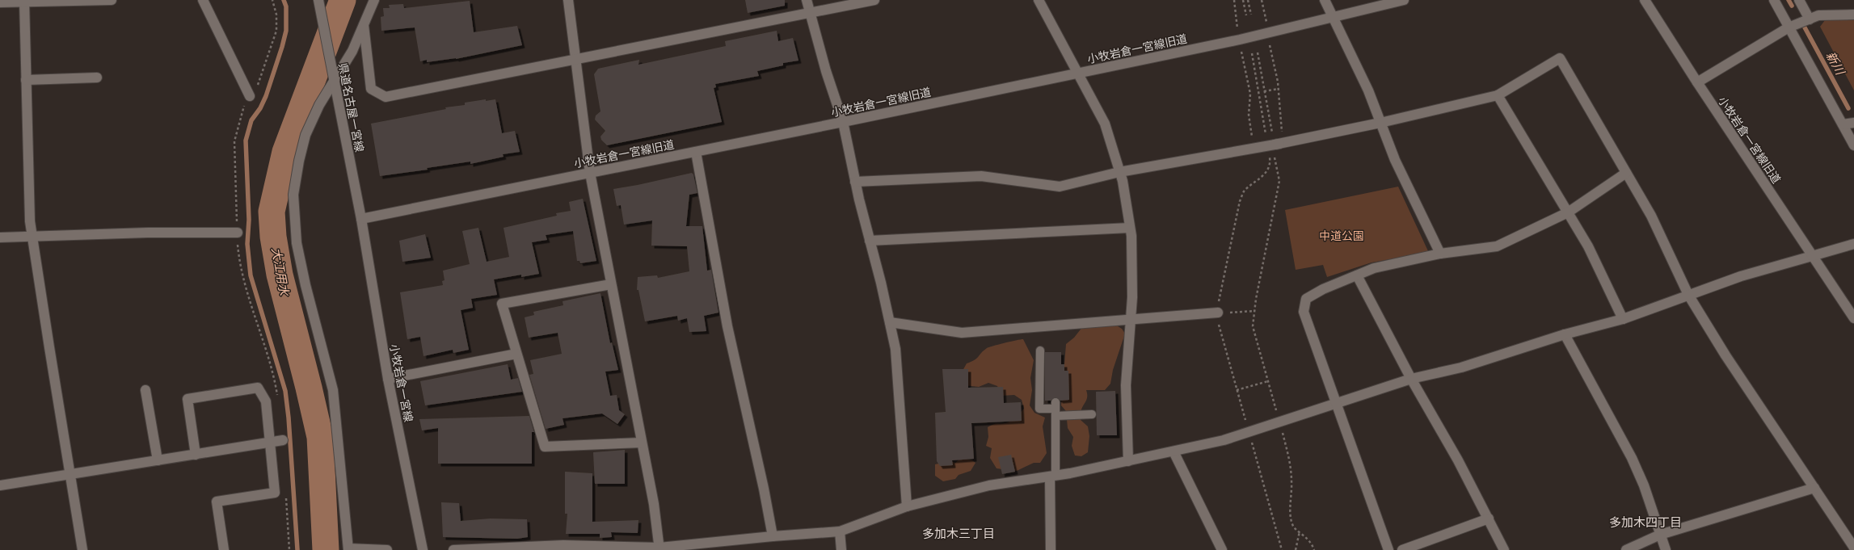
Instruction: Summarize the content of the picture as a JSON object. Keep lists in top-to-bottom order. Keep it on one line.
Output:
{"streets":{"street":["小牧岩倉一宮線旧道","県道名古屋一宮線","小牧岩倉一宮線"]},"crossings":[["小牧岩倉一宮線旧道","県道名古屋一宮線"],["小牧岩倉一宮線旧道","小牧岩倉一宮線"],["県道名古屋一宮線","小牧岩倉一宮線"]],"districts":["多加木四丁目","多加木三丁目"],"water":["新川","大江用水"],"parks":["中道公園"]}
